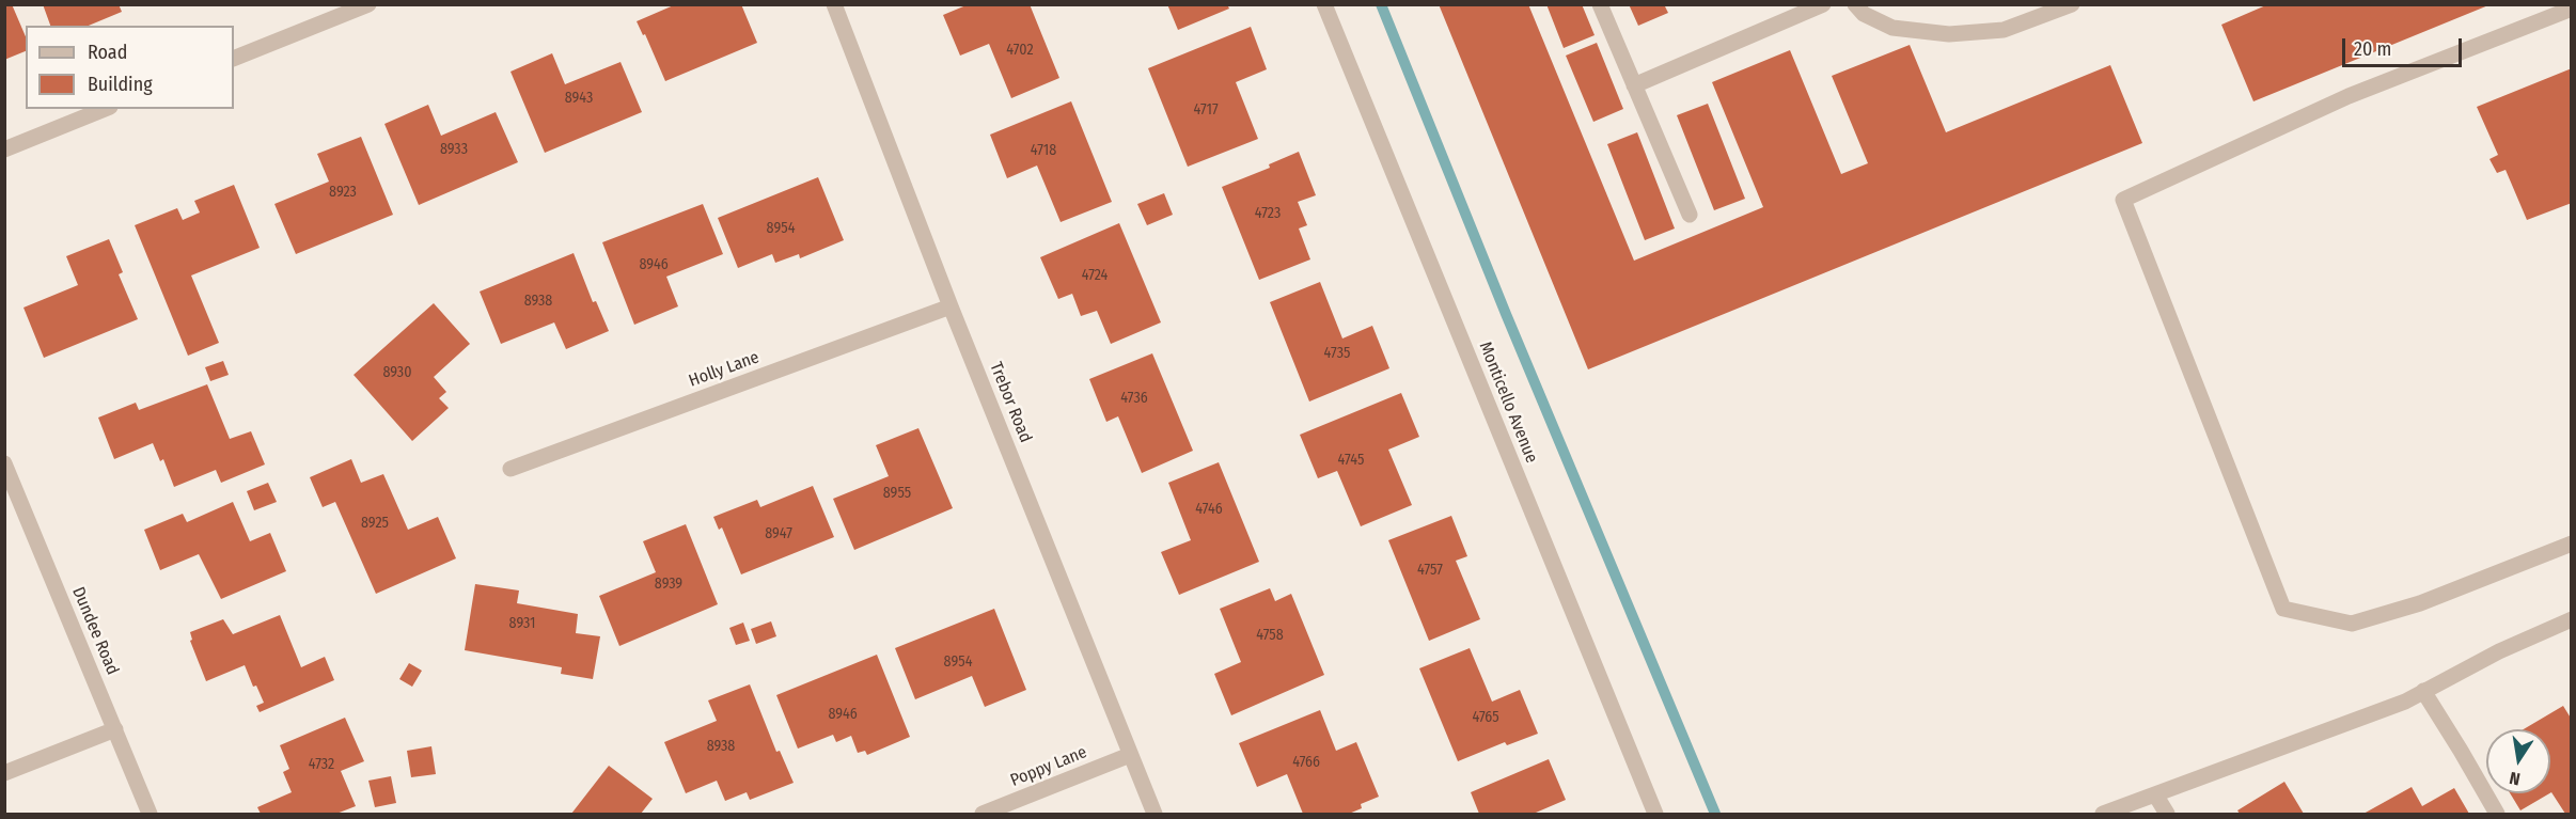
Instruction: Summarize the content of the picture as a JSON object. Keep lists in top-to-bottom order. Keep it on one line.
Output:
{"streets":{"street":["Holly Lane","Trebor Road","Monticello Avenue","Dundee Road","Poppy Lane"]},"crossings":[["Holly Lane","Trebor Road"],["Trebor Road","Poppy Lane"]],"house_numbers":["4702","8943","4717","8933","4718","8923","4723","8954","8946","4724","8938","4735","8930","4736","4745","8955","4746","8925","8947","4757","8939","8931","4758","8954","8946","4765","8938","4766","4732"],"legend":["Road","Building"],"scale_bar":"20 m","north":"bottom"}
